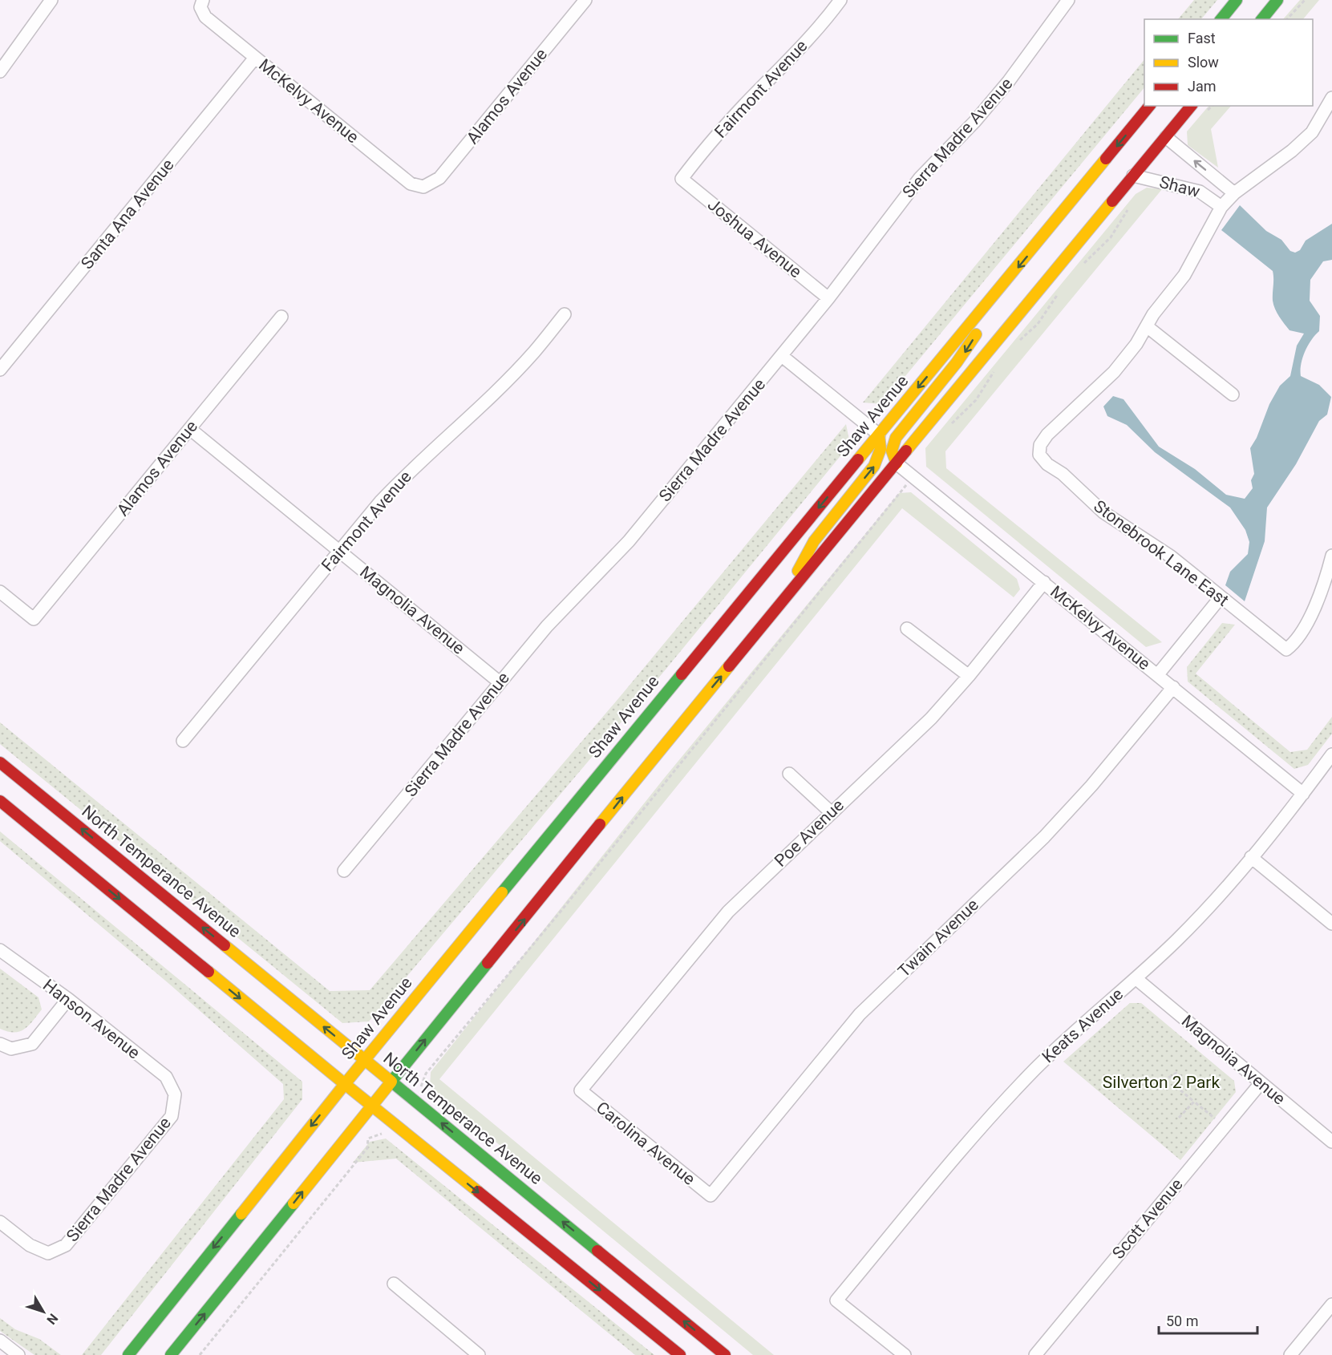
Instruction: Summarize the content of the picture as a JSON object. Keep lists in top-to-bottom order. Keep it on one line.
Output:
{"streets":{"main road":["Shaw Avenue","North Temperance Avenue"],"street":["Fairmont Avenue","Alamos Avenue","McKelvy Avenue","Sierra Madre Avenue","Shaw","Santa Ana Avenue","Joshua Avenue","Stonebrook Lane East","Magnolia Avenue","Poe Avenue","Twain Avenue","Hanson Avenue","Keats Avenue","Carolina Avenue","Scott Avenue"]},"crossings":[["Fairmont Avenue","Joshua Avenue"],["Fairmont Avenue","Magnolia Avenue"],["Alamos Avenue","McKelvy Avenue"],["Alamos Avenue","Magnolia Avenue"],["McKelvy Avenue","Santa Ana Avenue"],["McKelvy Avenue","Poe Avenue"],["McKelvy Avenue","Twain Avenue"],["McKelvy Avenue","Keats Avenue"],["Sierra Madre Avenue","Joshua Avenue"],["Sierra Madre Avenue","Magnolia Avenue"],["Sierra Madre Avenue","Hanson Avenue"],["Shaw Avenue","North Temperance Avenue"],["Magnolia Avenue","Keats Avenue"],["Magnolia Avenue","Scott Avenue"],["Poe Avenue","Carolina Avenue"],["Twain Avenue","Carolina Avenue"]],"parks":["Silverton 2 Park"],"legend":["Fast","Slow","Jam"],"scale_bar":"50 m","north":"bottom right"}
